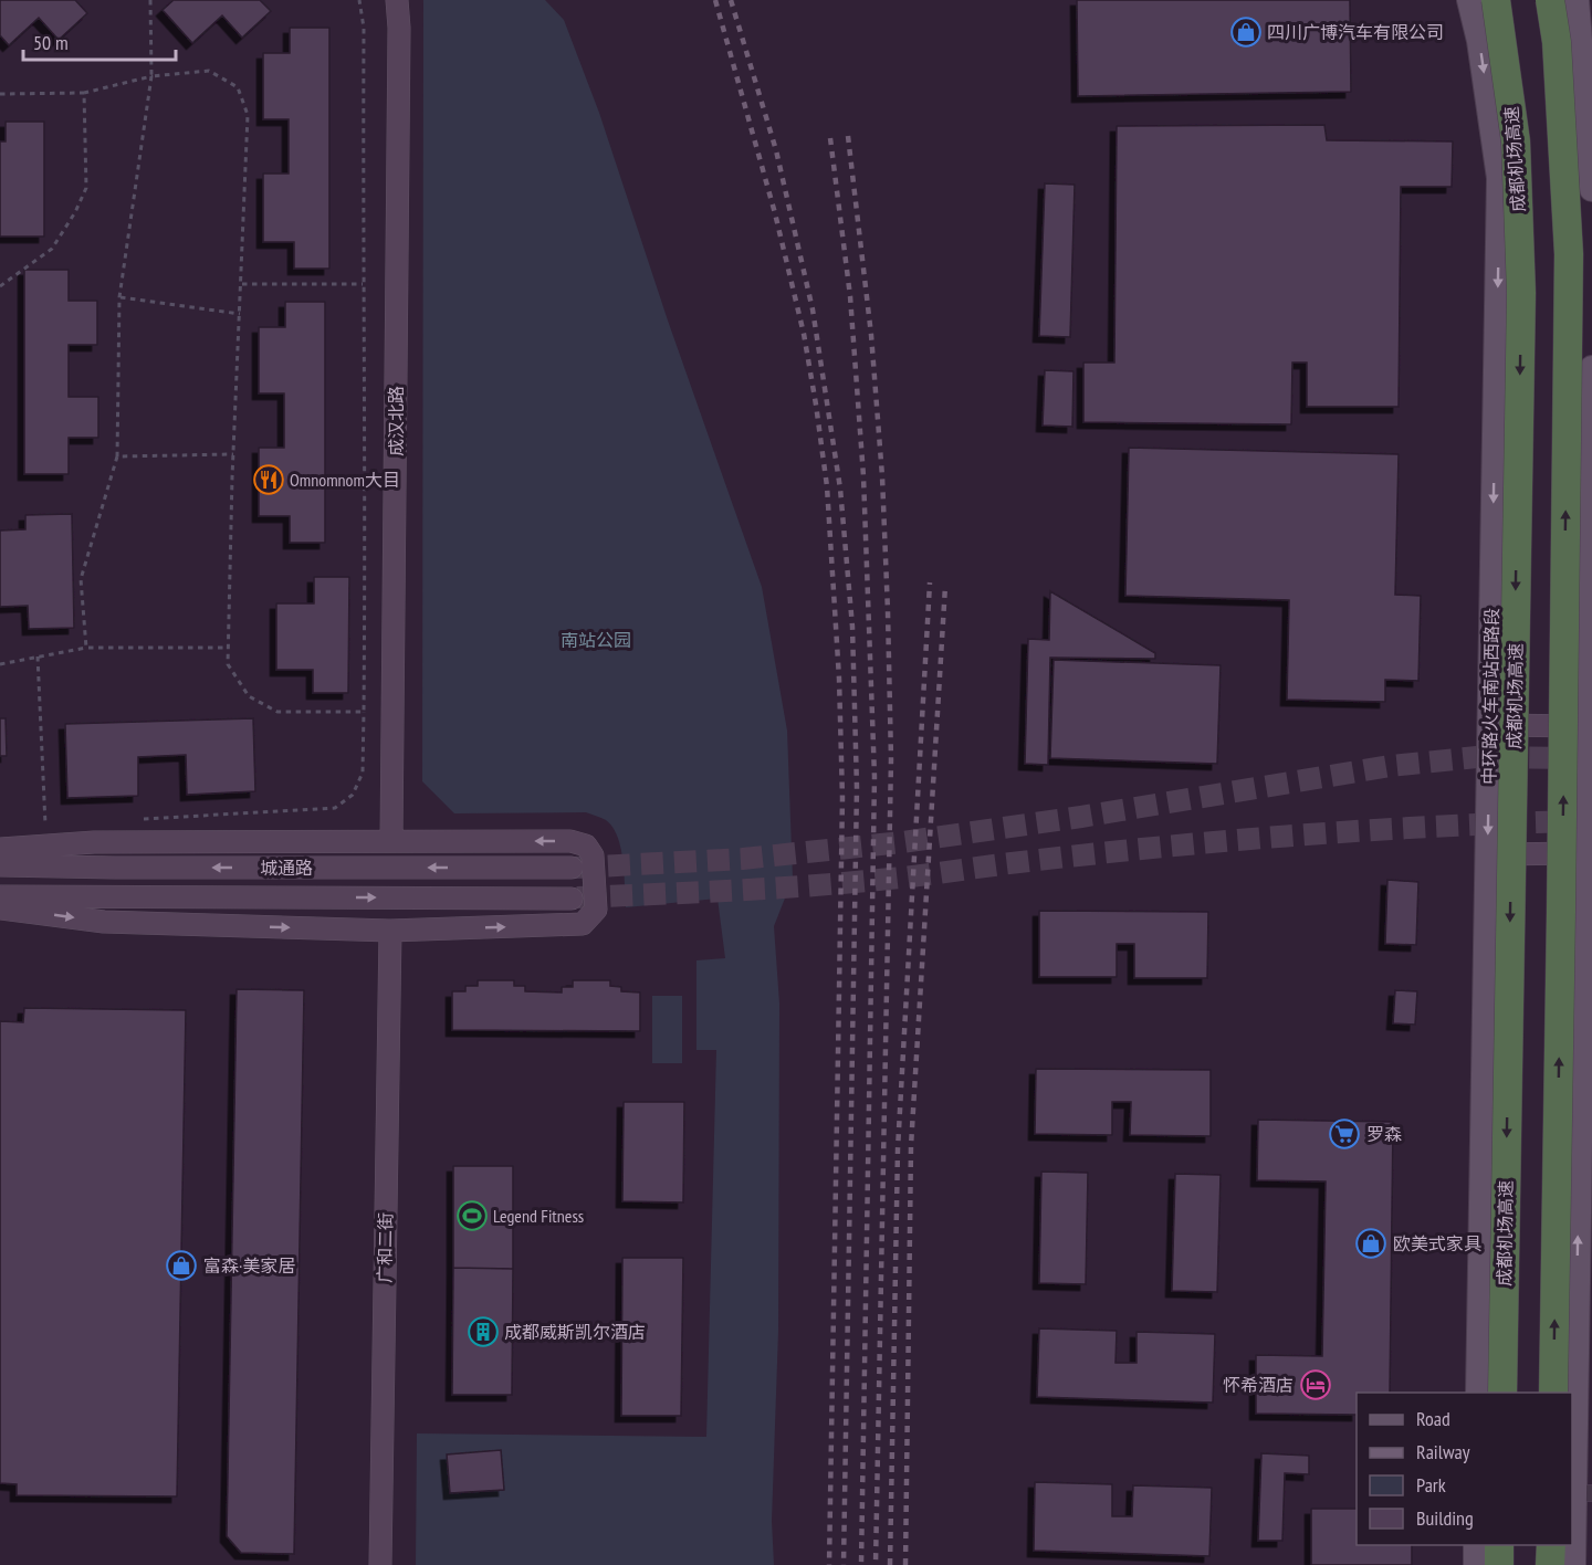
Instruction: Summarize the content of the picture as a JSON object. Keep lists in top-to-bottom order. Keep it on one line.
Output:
{"streets":{"highway":["成都机场高速"],"main road":["中环路火车南站西路段"],"street":["成汉北路","城通路","广和二街"]},"parks":["南站公园"],"places":{"shop":["四川广博汽车有限公司","欧美式家具","富森·美家居"],"restaurant":["Omnomnom大目"],"supermarket":["罗森"],"sports":["Legend Fitness"],"building":["成都威斯凯尔酒店"],"hotel":["怀希酒店"]},"legend":["Road","Railway","Park","Building"],"scale_bar":"50 m"}
